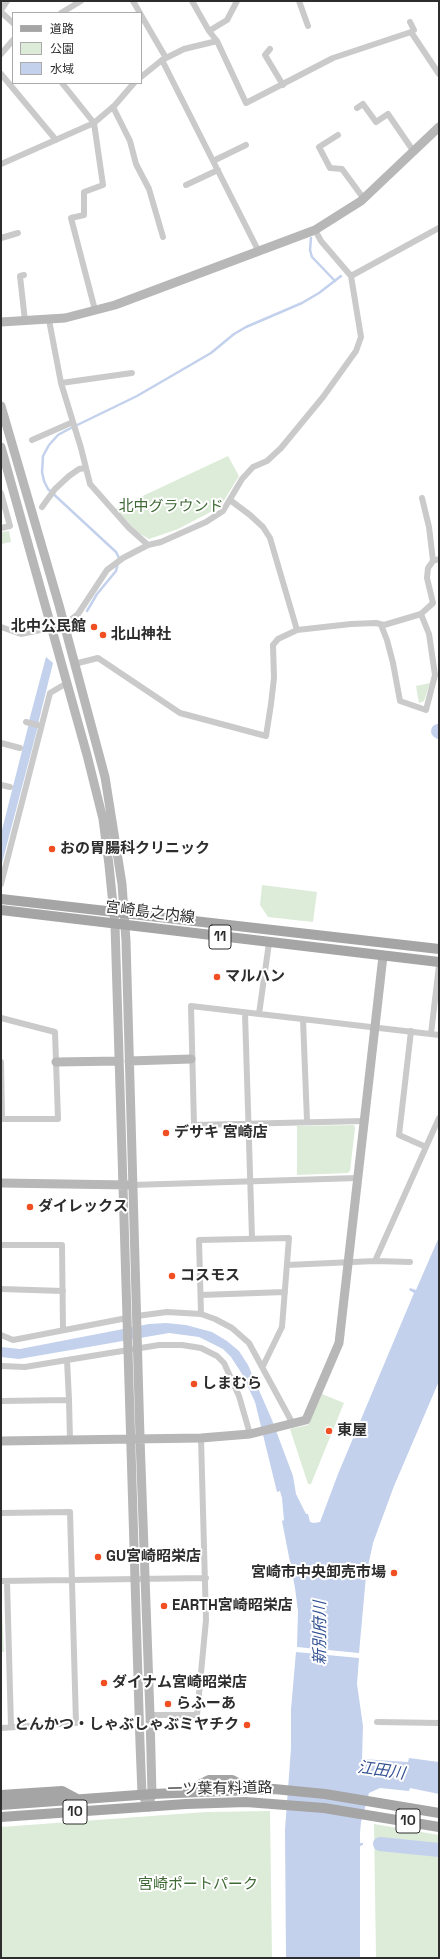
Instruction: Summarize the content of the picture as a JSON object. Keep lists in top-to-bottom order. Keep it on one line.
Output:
{"streets":{"main road":["宮崎島之内線","11","一ツ葉有料道路","10"]},"water":["新別府川","江田川"],"parks":["北中グラウンド","宮崎ポートパーク"],"places":["北中公民館","北山神社","おの胃腸科クリニック","マルハン","デサキ 宮崎店","ダイレックス","コスモス","しまむら","東屋","GU宮崎昭栄店","宮崎市中央卸売市場","EARTH宮崎昭栄店","ダイナム宮崎昭栄店","らふーあ","とんかつ・しゃぶしゃぶミヤチク"],"legend":["道路","公園","水域"]}
